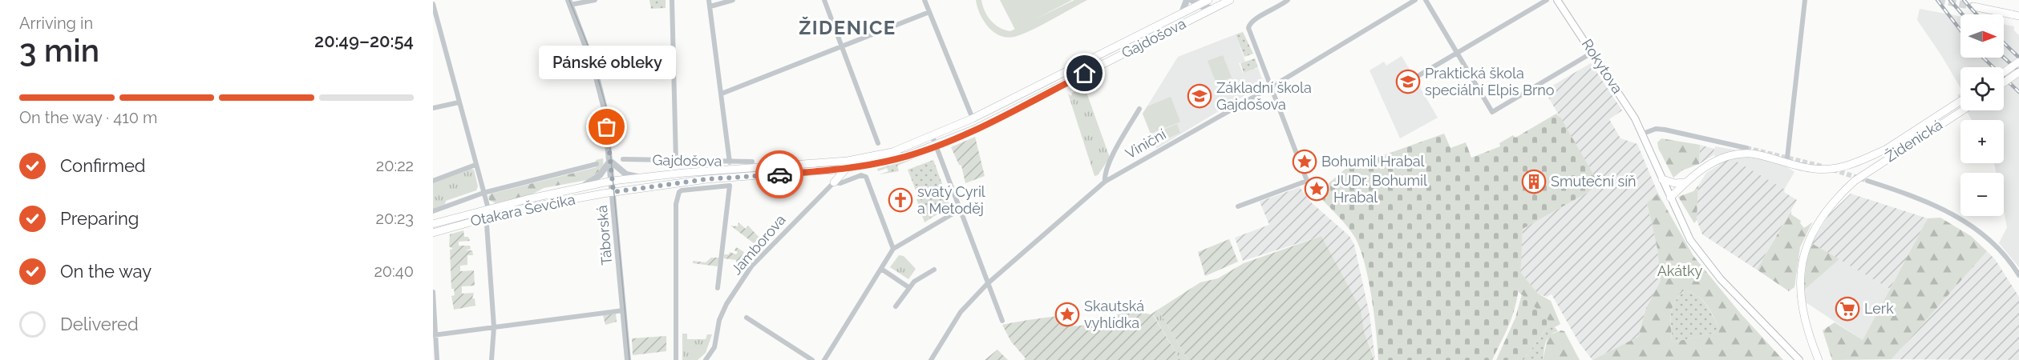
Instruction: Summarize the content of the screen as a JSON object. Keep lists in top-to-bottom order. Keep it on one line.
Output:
{"streets":{"main road":["Gajdošova","Rokytova","Židenická","Otakara Ševčíka"],"street":["Viniční","Táborská","Jamborova"]},"crossings":[["Gajdošova","Otakara Ševčíka"],["Gajdošova","Táborská"],["Otakara Ševčíka","Táborská"]],"districts":["ŽIDENICE"],"parks":["Akátky"],"places":{"school or university":["Praktická škola speciální Elpis Brno","Základní škola Gajdošova"],"other":["Pánské obleky"],"place":["Bohumil Hrabal","JUDr. Bohumil Hrabal","Skautská vyhlídka"],"building":["Smuteční síň"],"church":["svatý Cyril a Metoděj"],"supermarket":["Lerk"]},"north":"right","page":{"heading":["3 min","Arriving in","20:49–20:54"],"map_buttons":["+","−"],"bubble":"Pánské obleky","bar":"On the way · 410 m","list":[["Confirmed","20:22"],["Preparing","20:23"],["On the way","20:40"],"Delivered"]}}
